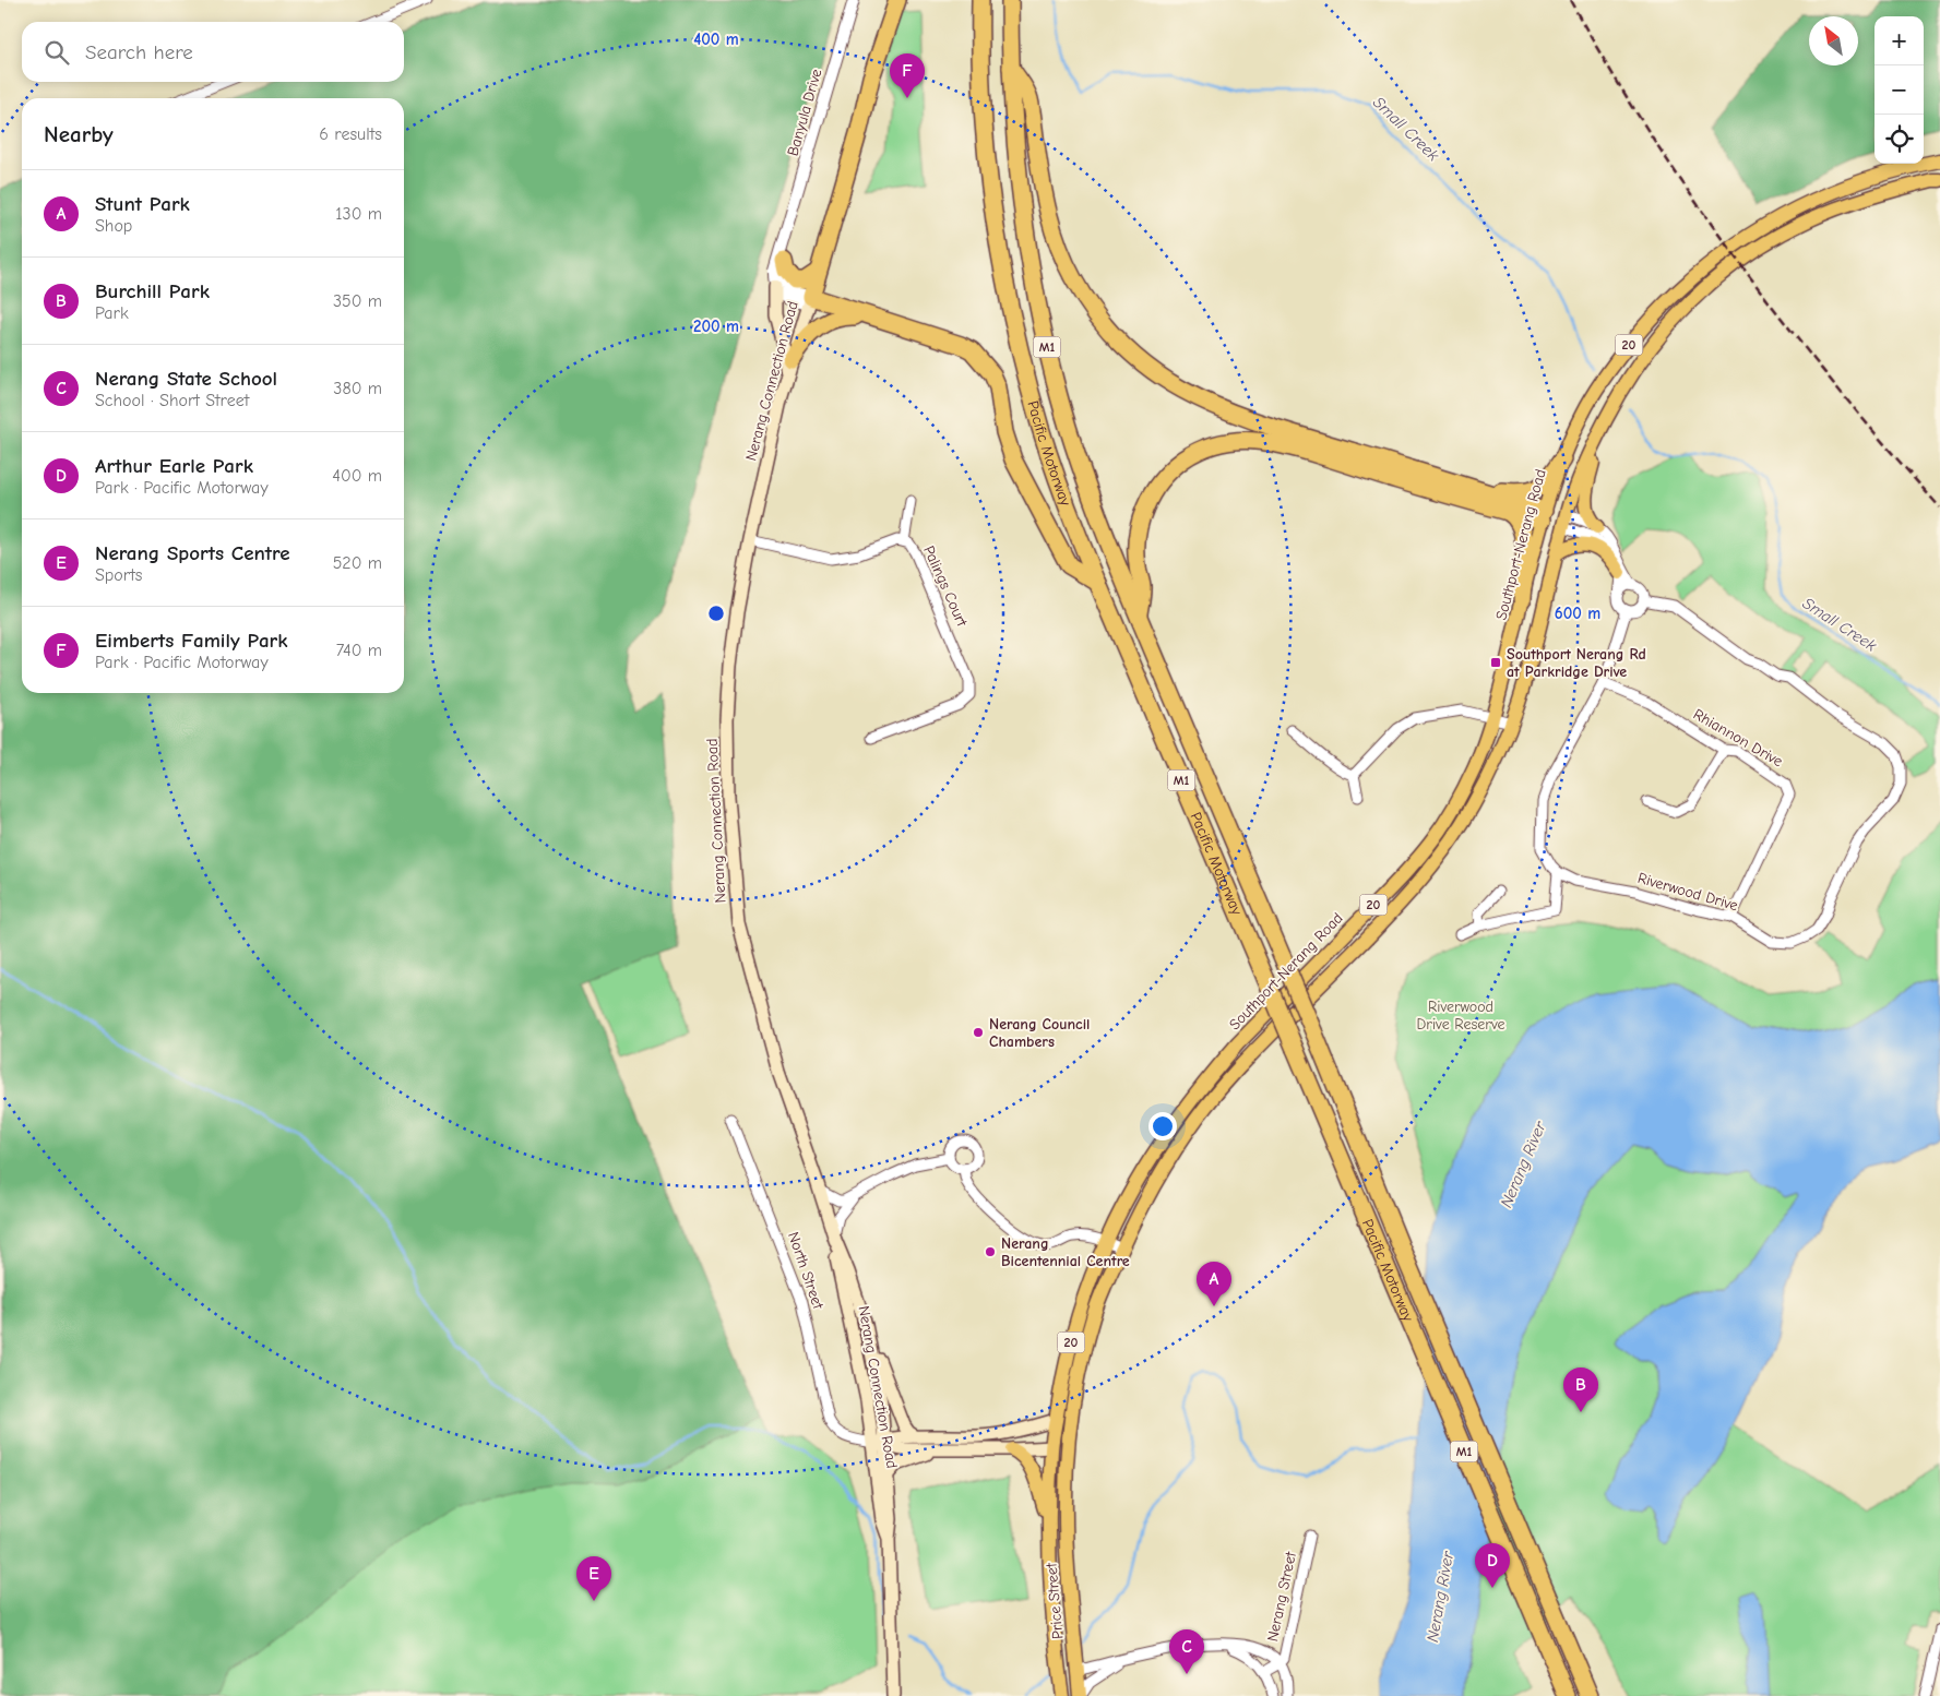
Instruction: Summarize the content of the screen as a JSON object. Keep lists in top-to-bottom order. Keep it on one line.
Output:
{"streets":{"highway":["M1","Pacific Motorway"],"main road":["20","Nerang Connection Road","Southport-Nerang Road","North Street","Price Street"],"street":["Banyula Drive","Palings Court","Rhiannon Drive","Riverwood Drive","Nerang Street"]},"crossings":[["Banyula Drive","Nerang Connection Road"],["20","Price Street"],["Nerang Connection Road","Palings Court"],["Nerang Connection Road","North Street"],["Southport-Nerang Road","North Street"],["Southport-Nerang Road","Price Street"],["Rhiannon Drive","Riverwood Drive"]],"water":["Small Creek","Nerang River"],"parks":["Riverwood Drive Reserve"],"places":{"transit":["Southport Nerang Rd at Parkridge Drive"],"other":["Nerang Council Chambers","Nerang Bicentennial Centre"]},"north":"top left","page":{"map_buttons":["+","−"],"search":"Search here","pins":["F","A","B","D","E","C"],"heading":["Nearby","6 results"],"list":[{"mark":"A","name":"Stunt Park","note":"Shop","value":"130 m"},{"mark":"B","name":"Burchill Park","note":"Park","value":"350 m"},{"mark":"C","name":"Nerang State School","note":"School · Short Street","value":"380 m"},{"mark":"D","name":"Arthur Earle Park","note":"Park · Pacific Motorway","value":"400 m"},{"mark":"E","name":"Nerang Sports Centre","note":"Sports","value":"520 m"},{"mark":"F","name":"Eimberts Family Park","note":"Park · Pacific Motorway","value":"740 m"}]},"rings":["400 m","200 m","600 m"]}
